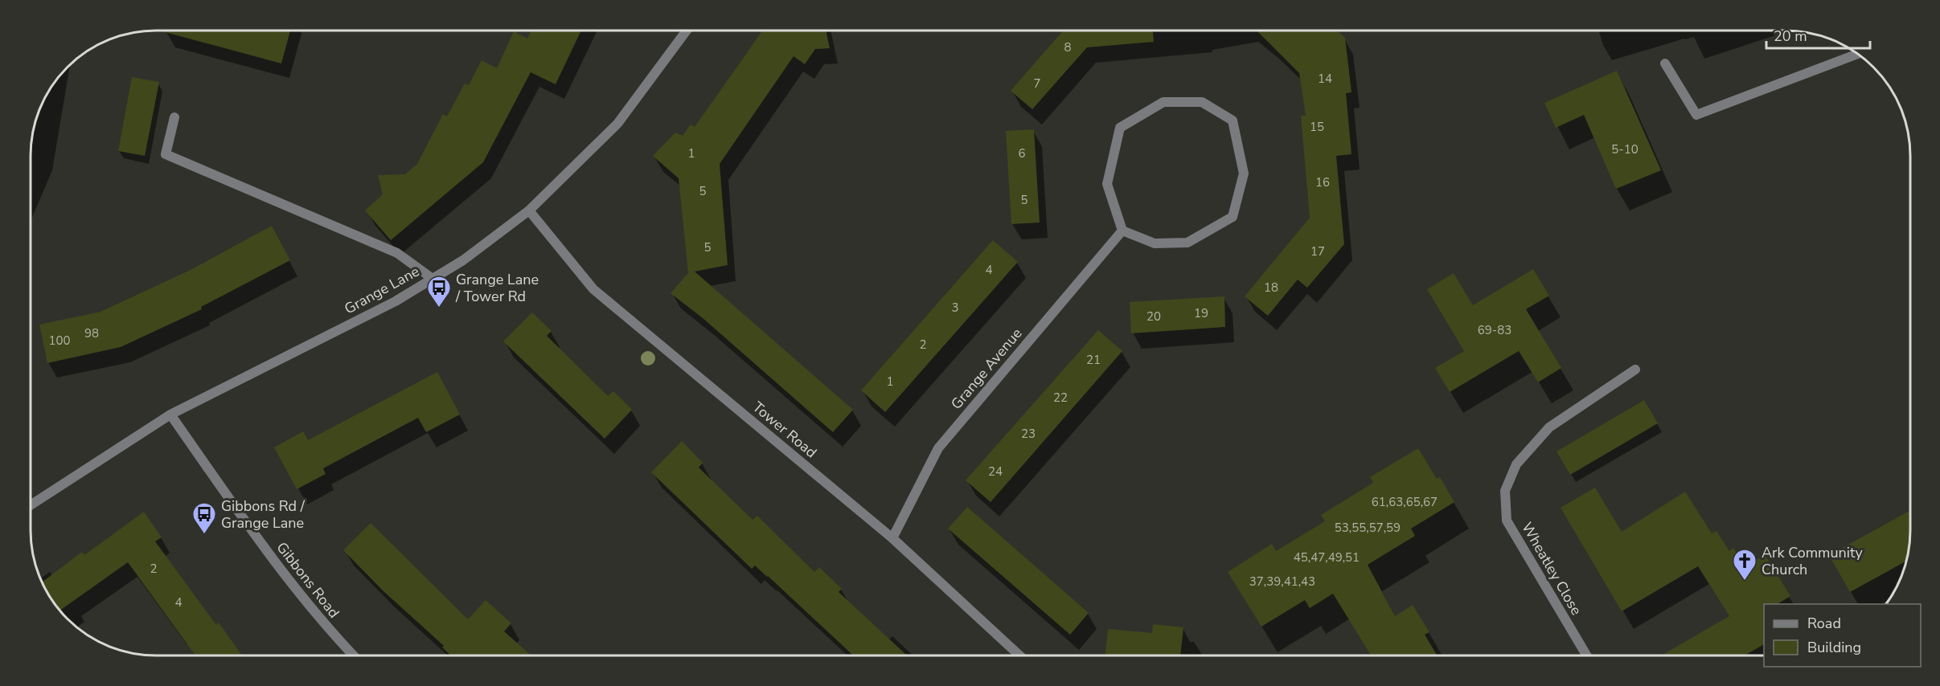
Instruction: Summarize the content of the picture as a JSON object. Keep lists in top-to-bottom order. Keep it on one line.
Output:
{"streets":{"street":["Grange Lane","Grange Avenue","Tower Road","Wheatley Close","Gibbons Road"]},"crossings":[["Grange Lane","Tower Road"],["Grange Lane","Gibbons Road"],["Grange Avenue","Tower Road"]],"places":{"bus stop":["Grange Lane / Tower Rd","Gibbons Rd / Grange Lane"],"church":["Ark Community Church"]},"house_numbers":["8","14","7","15","5-10","1","6","16","5","5","5","17","4","18","3","19","20","69-83","98","100","2","21","1","22","23","24","61,63,65,67","53,55,57,59","45,47,49,51","2","37,39,41,43","4"],"legend":["Road","Building"],"scale_bar":"20 m"}
